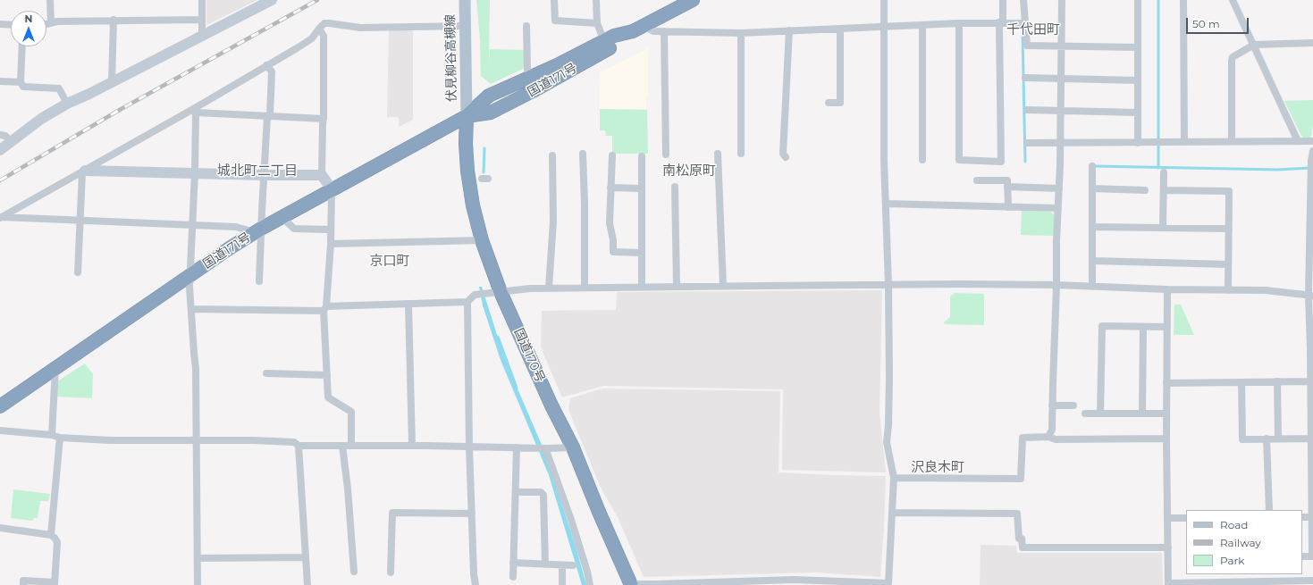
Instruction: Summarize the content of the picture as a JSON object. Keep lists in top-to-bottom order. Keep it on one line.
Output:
{"streets":{"highway":["国道171号","国道170号"],"main road":["伏見柳谷高槻線"]},"crossings":[["伏見柳谷高槻線","国道171号"],["伏見柳谷高槻線","国道170号"],["国道171号","国道170号"]],"districts":["千代田町","城北町二丁目","南松原町","京口町","沢良木町"],"legend":["Road","Railway","Park"],"scale_bar":"50 m","north":"top"}
